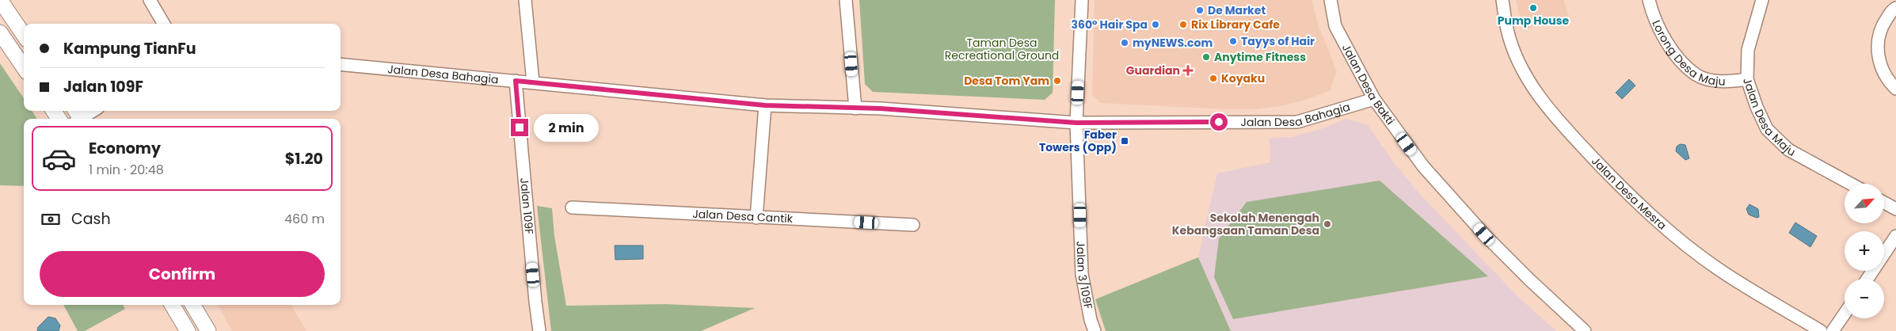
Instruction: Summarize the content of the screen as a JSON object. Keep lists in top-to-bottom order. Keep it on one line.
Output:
{"streets":{"street":["Lorong Desa Maju","Jalan Desa Bahagia","Jalan Desa Bakti","Jalan Desa Maju","Jalan Desa Mesra","Jalan 109F","Jalan Desa Cantik","Jalan 3/109F"]},"crossings":[["Lorong Desa Maju","Jalan Desa Maju"],["Jalan Desa Bahagia","Jalan Desa Bakti"],["Jalan Desa Bahagia","Jalan 109F"],["Jalan Desa Bahagia","Jalan 3/109F"]],"parks":["Taman Desa Recreational Ground"],"places":{"other":["Pump House","De Market","360° Hair Spa","Rix Library Cafe","Tayys of Hair","myNEWS.com","Anytime Fitness","Koyaku","Desa Tom Yam","Sekolah Menengah Kebangsaan Taman Desa"],"health":["Guardian"],"transit":["Faber Towers (Opp)"]},"north":"top right","page":{"banner":["Kampung TianFu","Jalan 109F"],"bubble":"2 min","list":[{"name":"Economy","note":"1 min · 20:48","value":"$1.20"}],"map_buttons":["+","−"],"pay":["Cash","460 m"],"buttons":"Confirm"}}
